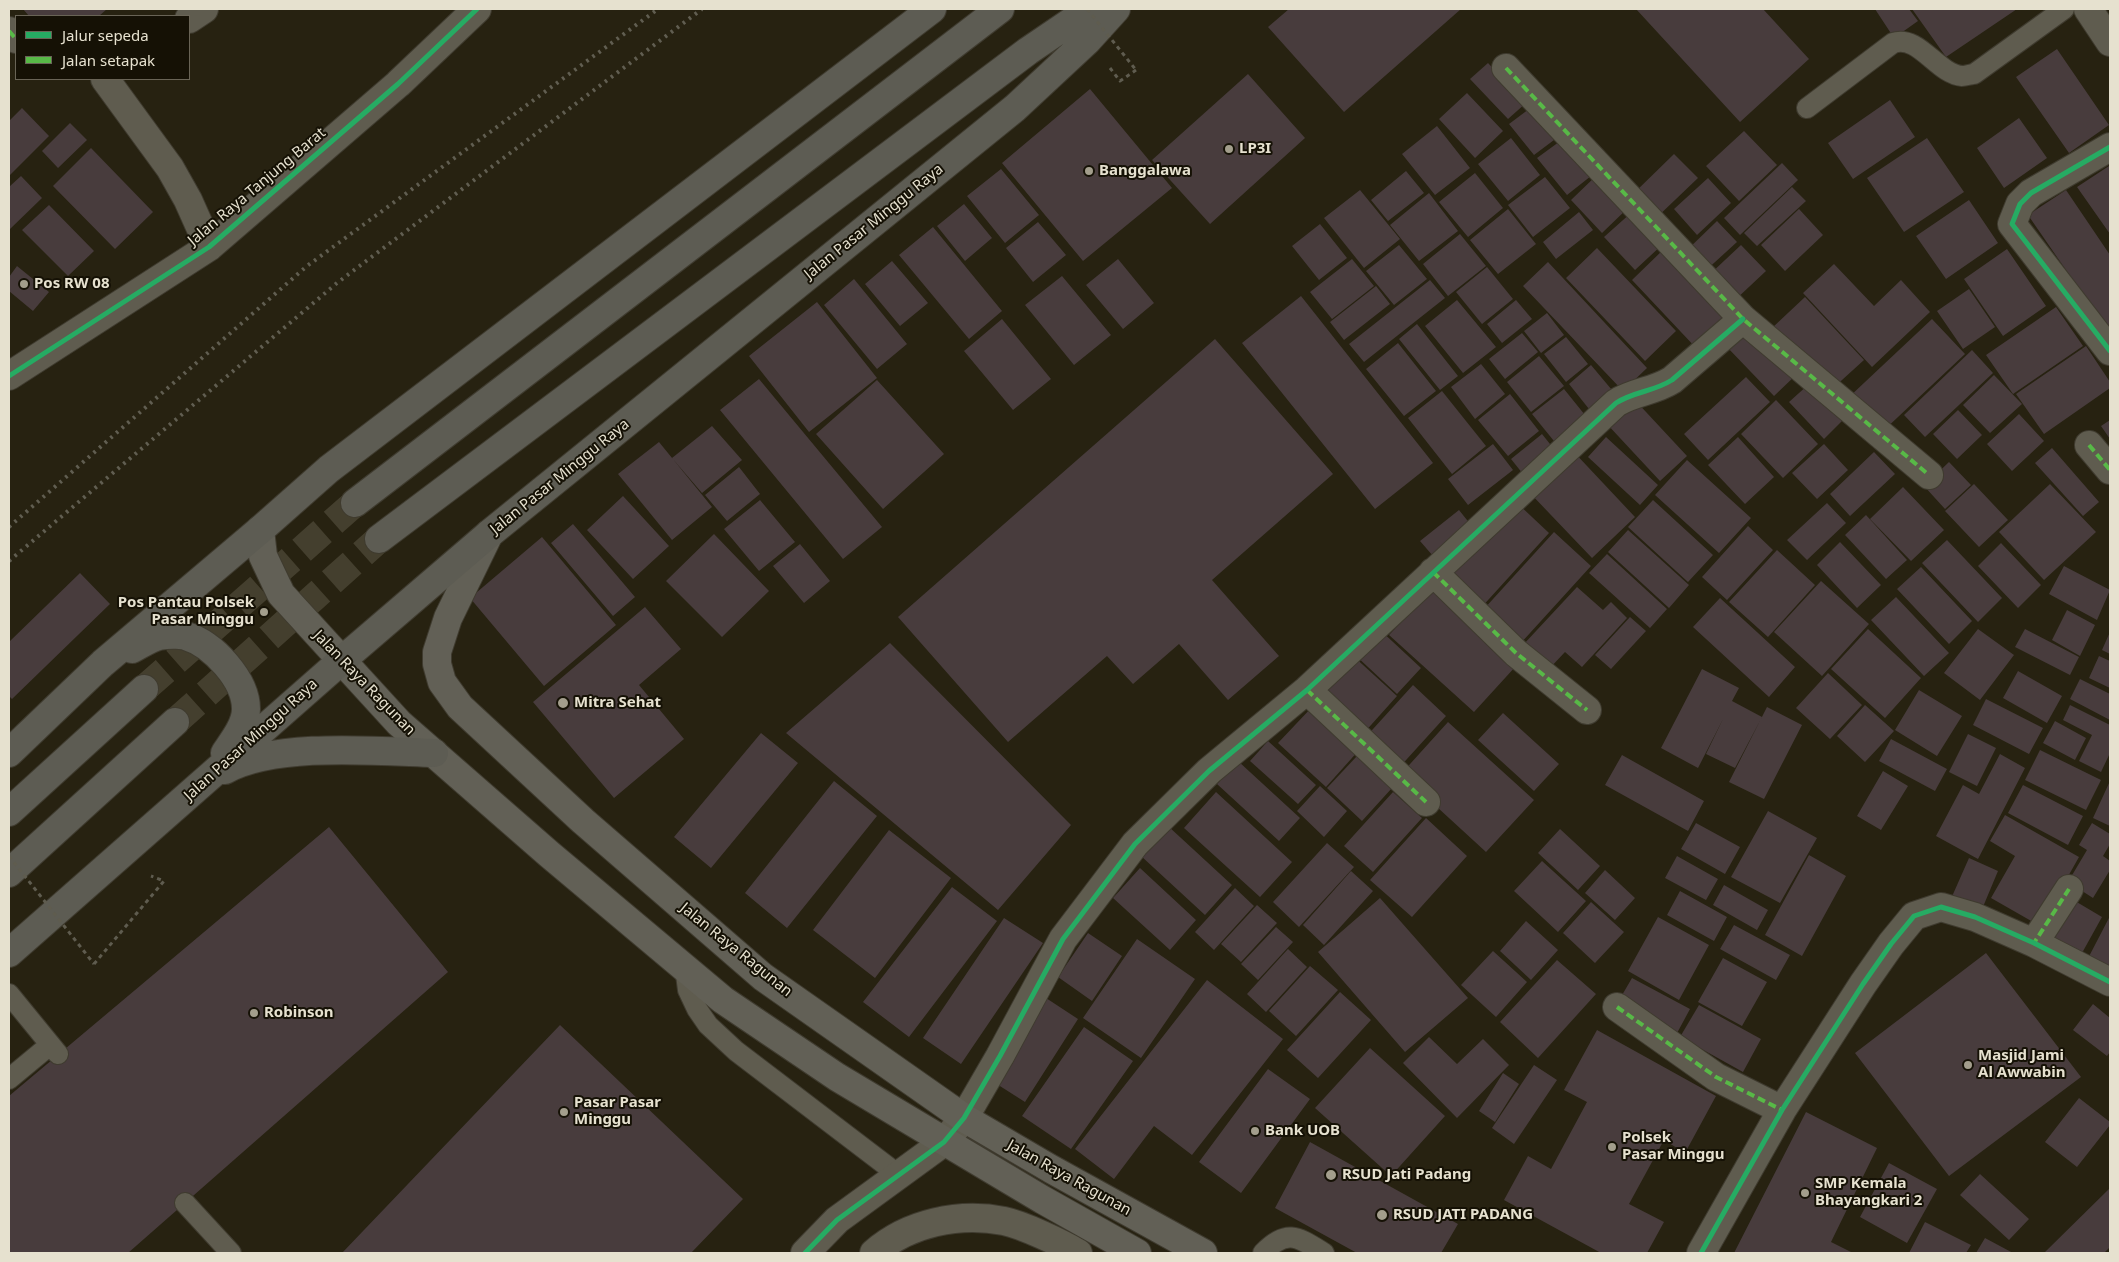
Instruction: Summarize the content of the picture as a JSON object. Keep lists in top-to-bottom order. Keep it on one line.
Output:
{"streets":{"main road":["Jalan Pasar Minggu Raya","Jalan Raya Ragunan"],"street":["Jalan Raya Tanjung Barat"]},"crossings":[["Jalan Pasar Minggu Raya","Jalan Raya Ragunan"]],"places":["LP3I","Banggalawa","Pos RW 08","Pos Pantau Polsek Pasar Minggu","Mitra Sehat","Robinson","Masjid Jami Al Awwabin","Pasar Pasar Minggu","Bank UOB","Polsek Pasar Minggu","RSUD Jati Padang","SMP Kemala Bhayangkari 2","RSUD JATI PADANG"],"legend":["Jalur sepeda","Jalan setapak"]}
